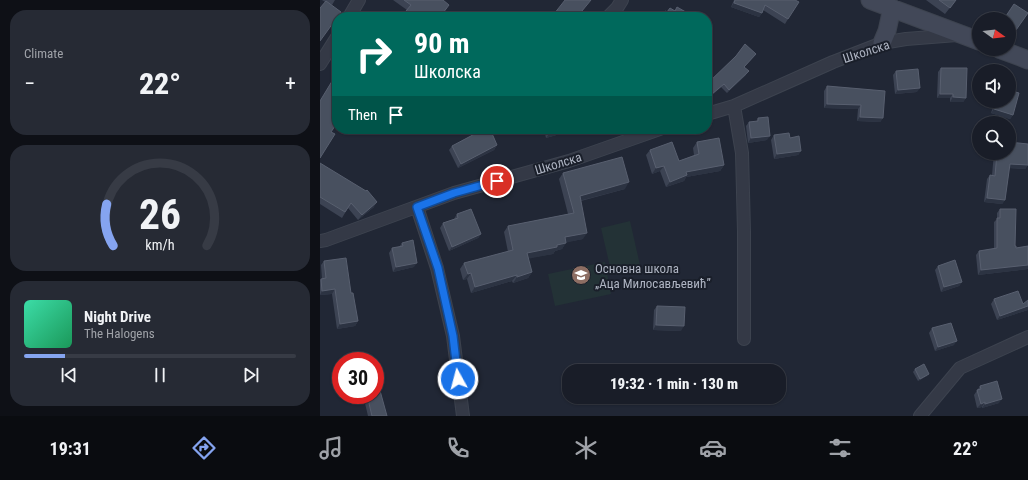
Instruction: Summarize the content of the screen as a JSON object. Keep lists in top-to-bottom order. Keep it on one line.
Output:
{"streets":{"street":["Школска"]},"places":{"school or university":["Основна школа „Аца Милосављевић”"]},"north":"right","page":{"tile":"Climate","turn":["90 m","Школска"],"heat":["−","22°","+"],"then":"Then","song":["Night Drive","The Halogens"],"limit":"30","trip":"19:32 · 1 min · 130 m","tabs":["19:31","22°"],"gauge":["26","km/h"]}}
